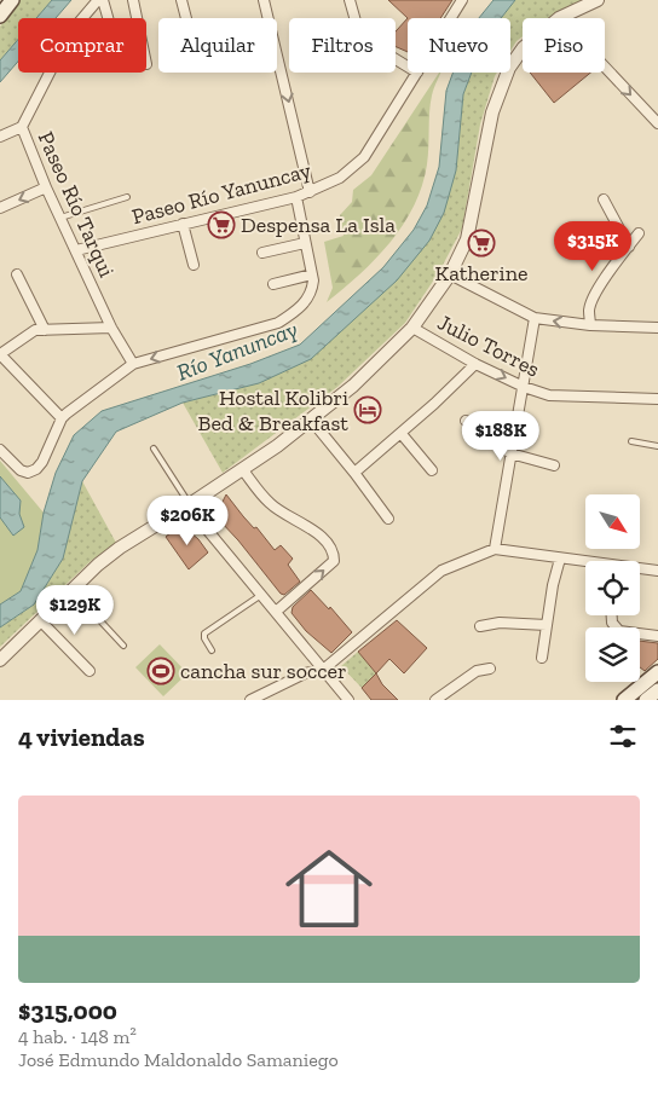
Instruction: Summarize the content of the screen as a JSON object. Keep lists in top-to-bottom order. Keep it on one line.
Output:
{"streets":{"street":["Paseo Río Yanuncay","Paseo Río Tarqui","Julio Torres"]},"crossings":[["Paseo Río Yanuncay","Paseo Río Tarqui"]],"water":["Río Yanuncay"],"places":{"supermarket":["Despensa La Isla","Katherine"],"hotel":["Hostal Kolibri Bed & Breakfast"],"sports":["cancha sur soccer"]},"north":"bottom right","page":{"chip":["Comprar","Alquilar","Filtros","Nuevo","Piso"],"price":["$315K","$188K","$206K","$129K"],"heading":"4 viviendas","list":[{"name":"$315,000","note":"4 hab. · 148 m² · José Edmundo Maldonaldo Samaniego"}]}}
